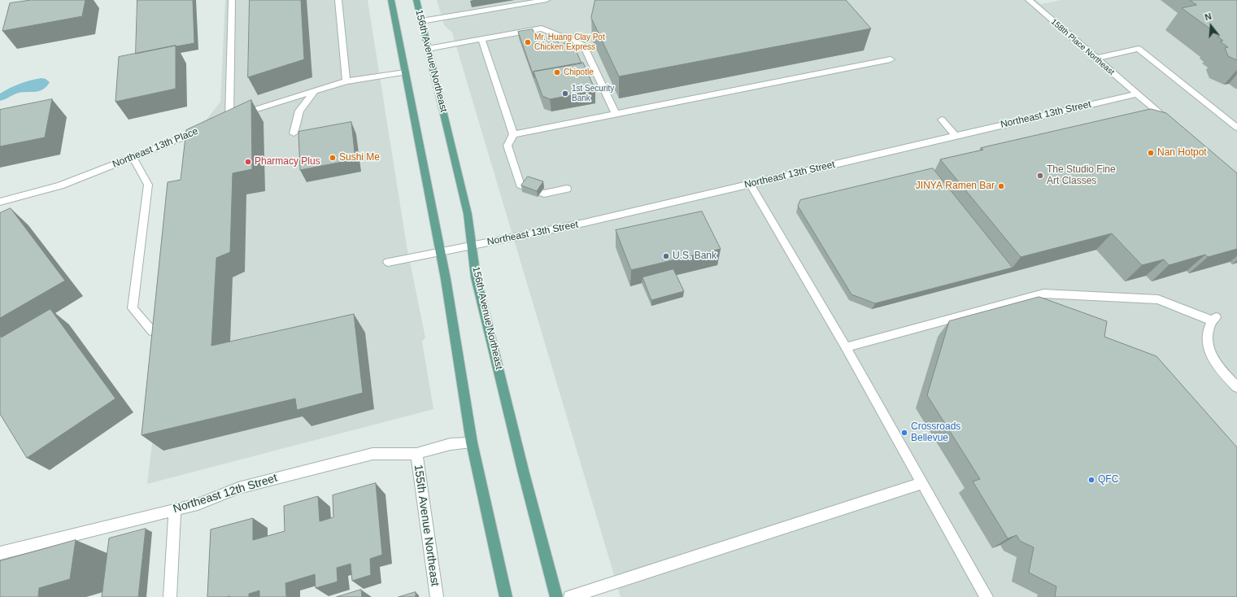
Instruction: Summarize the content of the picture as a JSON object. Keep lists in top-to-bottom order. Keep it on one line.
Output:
{"streets":{"main road":["156th Avenue Northeast"],"street":["158th Place Northeast","Northeast 13th Street","Northeast 13th Place","Northeast 12th Street","155th Avenue Northeast"]},"crossings":[["158th Place Northeast","Northeast 13th Street"],["156th Avenue Northeast","Northeast 13th Street"],["Northeast 12th Street","155th Avenue Northeast"]],"places":["Mr. Huang Clay Pot Chicken Express","Chipotle","1st Security Bank","Nan Hotpot","Sushi Me","Pharmacy Plus","The Studio Fine Art Classes","JINYA Ramen Bar","U.S. Bank","Crossroads Bellevue","QFC"],"north":"top"}
